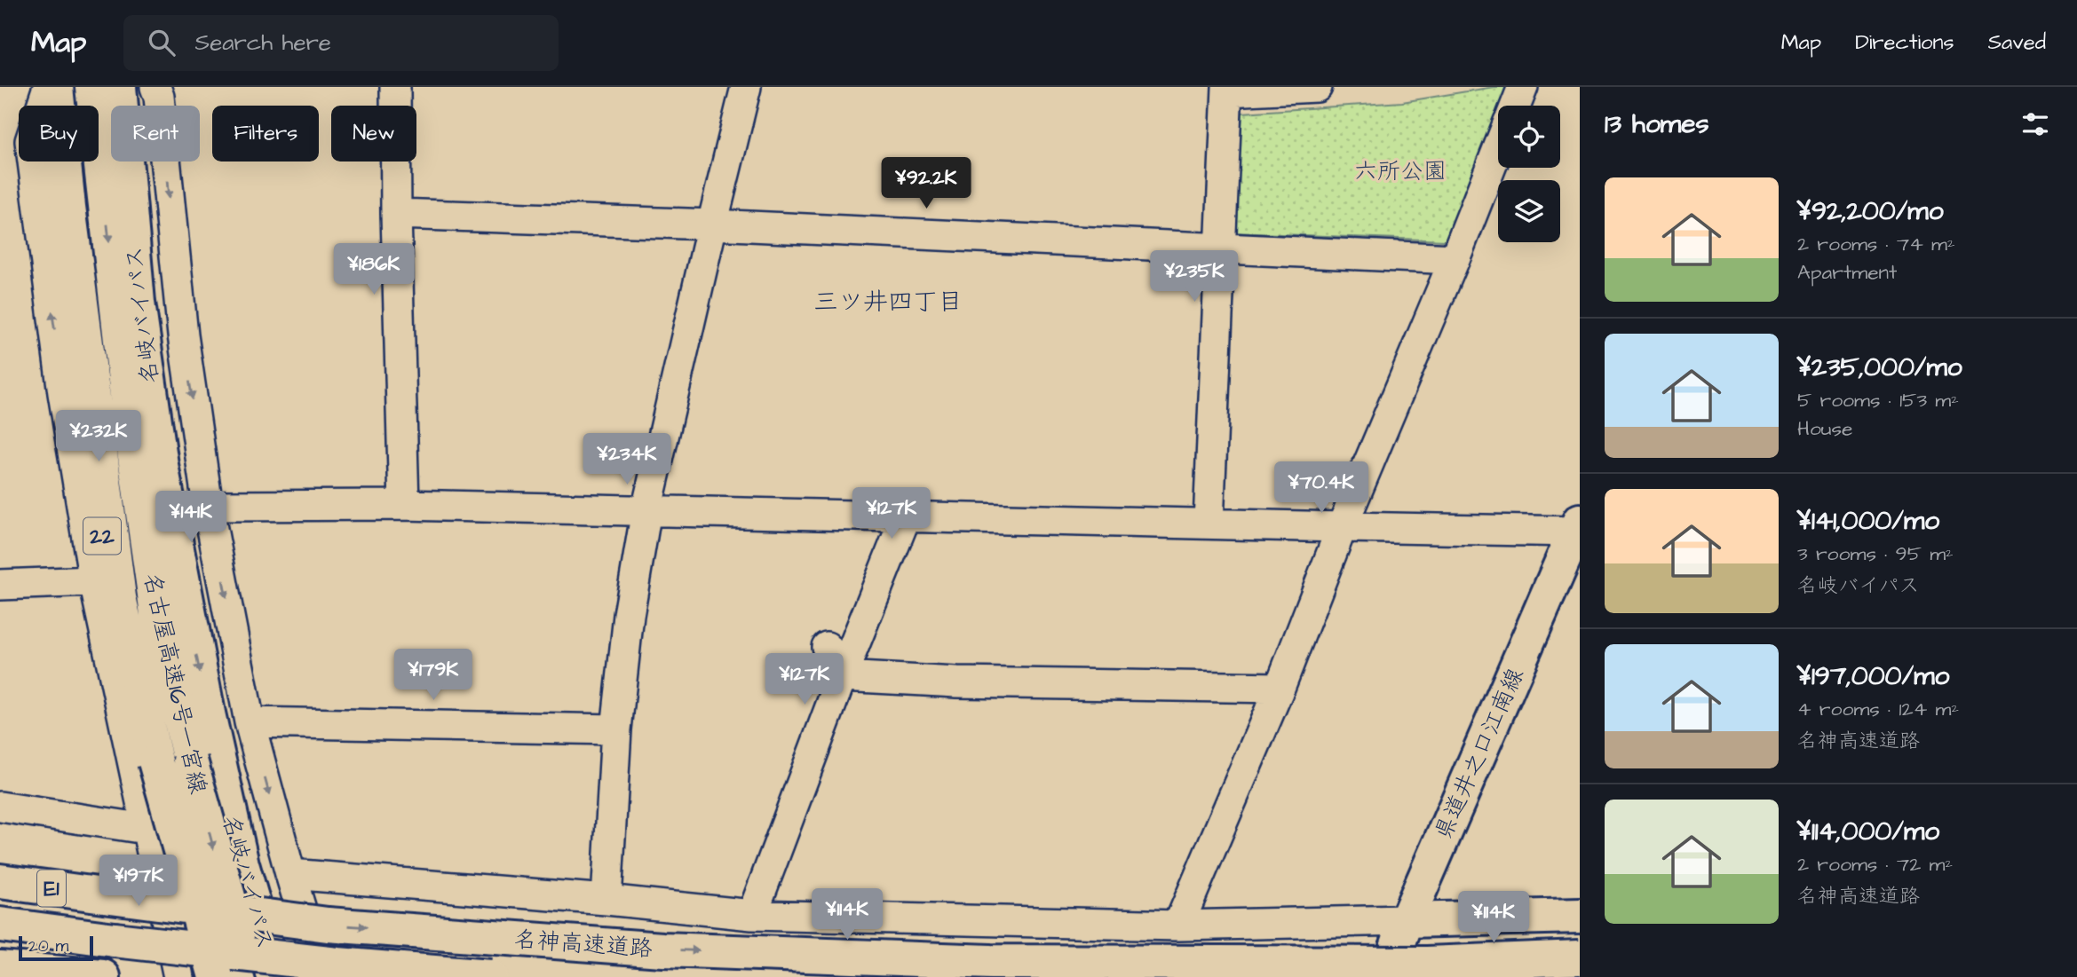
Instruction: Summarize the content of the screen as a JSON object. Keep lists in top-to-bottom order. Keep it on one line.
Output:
{"streets":{"main road":["名岐バイパス","22","名古屋高速16号一宮線","県道井之口江南線","E1","名神高速道路"]},"crossings":[["22","名古屋高速16号一宮線"]],"districts":["三ツ井四丁目"],"parks":["六所公園"],"scale_bar":"20 m","page":{"header":"Map","search":"Search here","nav":["Map","Directions","Saved"],"heading":"13 homes","chip":["Buy","Rent","Filters","New"],"price":["¥92.2K","¥186K","¥235K","¥232K","¥234K","¥70.4K","¥127K","¥141K","¥179K","¥127K","¥197K","¥114K","¥114K"],"list":[{"name":"¥92,200/mo","note":"2 rooms · 74 m² · Apartment"},{"name":"¥235,000/mo","note":"5 rooms · 153 m² · House"},{"name":"¥141,000/mo","note":"3 rooms · 95 m² · 名岐バイパス"},{"name":"¥197,000/mo","note":"4 rooms · 124 m² · 名神高速道路"},{"name":"¥114,000/mo","note":"2 rooms · 72 m² · 名神高速道路"}],"scale":"20 m"}}
